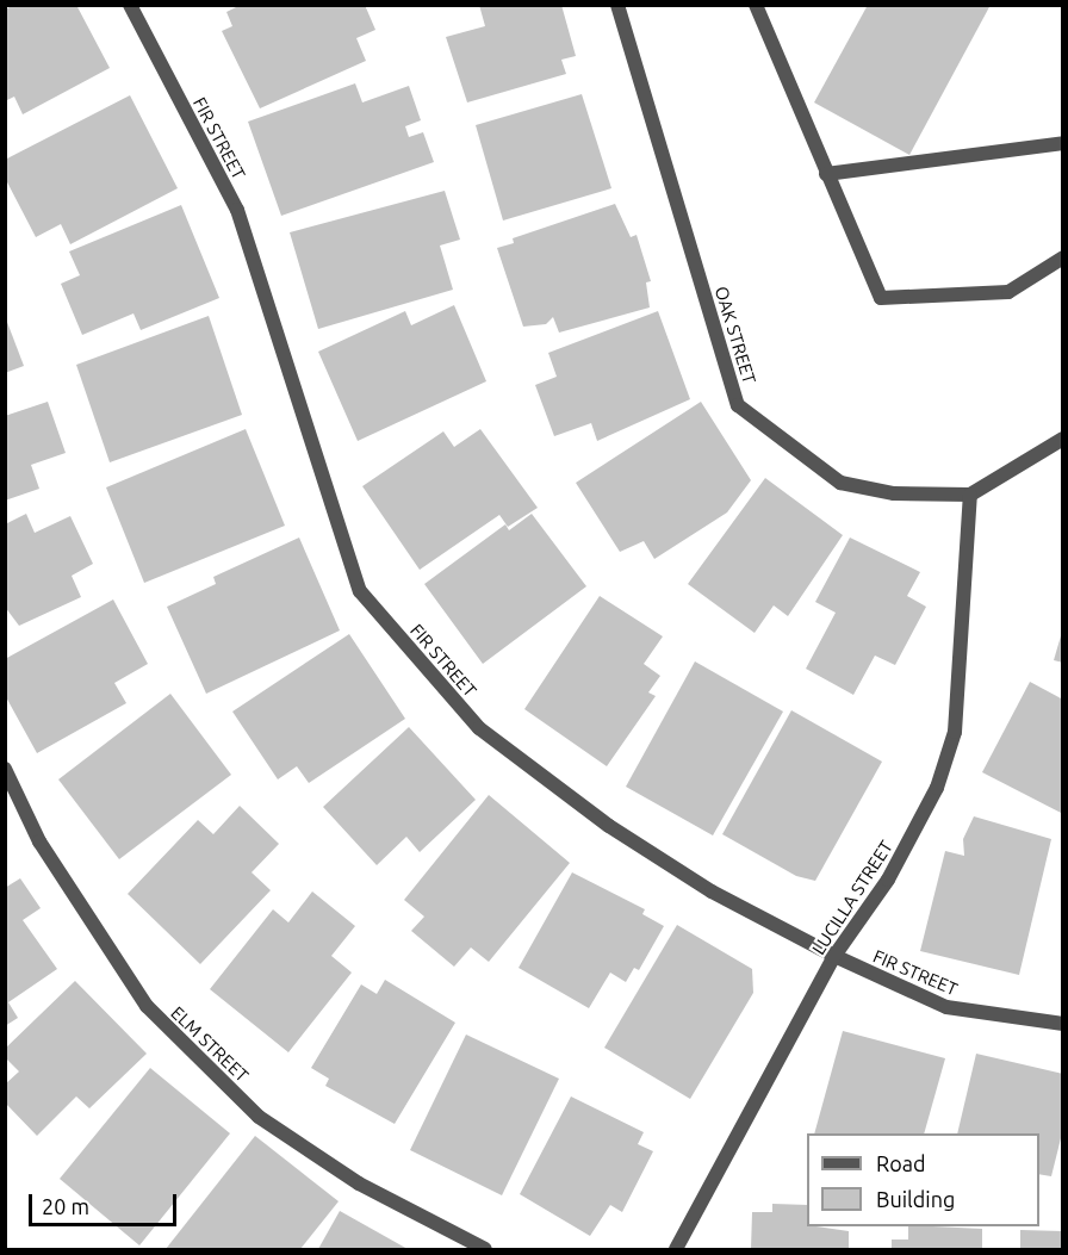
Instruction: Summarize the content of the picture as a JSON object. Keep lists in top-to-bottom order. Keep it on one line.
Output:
{"streets":{"street":["FIR STREET","OAK STREET","LUCILLA STREET","ELM STREET"]},"crossings":[["FIR STREET","LUCILLA STREET"],["OAK STREET","LUCILLA STREET"]],"legend":["Road","Building"],"scale_bar":"20 m"}
